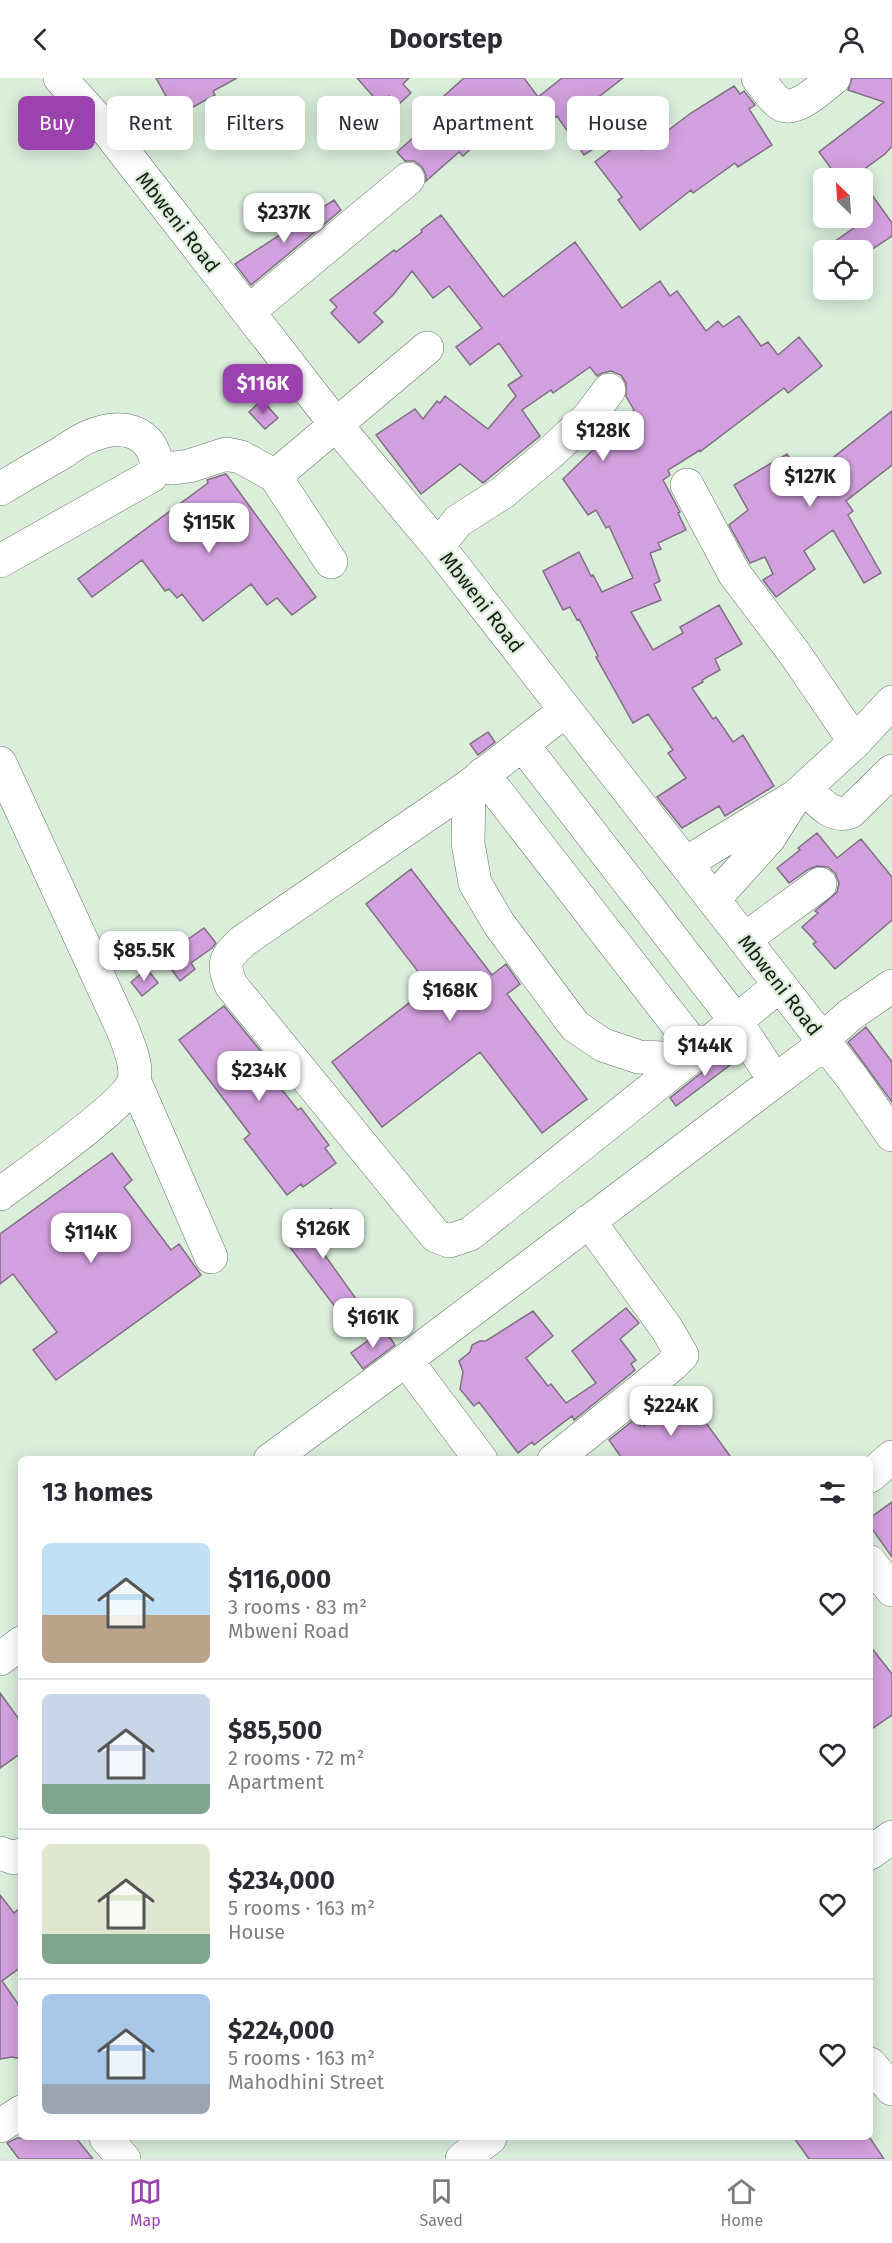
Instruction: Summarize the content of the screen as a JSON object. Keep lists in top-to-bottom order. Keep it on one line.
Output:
{"streets":{"street":["Mbweni Road"]},"north":"top left","page":{"header":"Doorstep","chip":["Buy","Rent","Filters","New","Apartment","House"],"price":["$237K","$116K","$128K","$127K","$115K","$85.5K","$168K","$144K","$234K","$126K","$114K","$161K","$224K"],"heading":"13 homes","list":[{"name":"$116,000","note":"3 rooms · 83 m² · Mbweni Road"},{"name":"$85,500","note":"2 rooms · 72 m² · Apartment"},{"name":"$234,000","note":"5 rooms · 163 m² · House"},{"name":"$224,000","note":"5 rooms · 163 m² · Mahodhini Street"}],"tabs":["Map","Saved","Home"]}}
